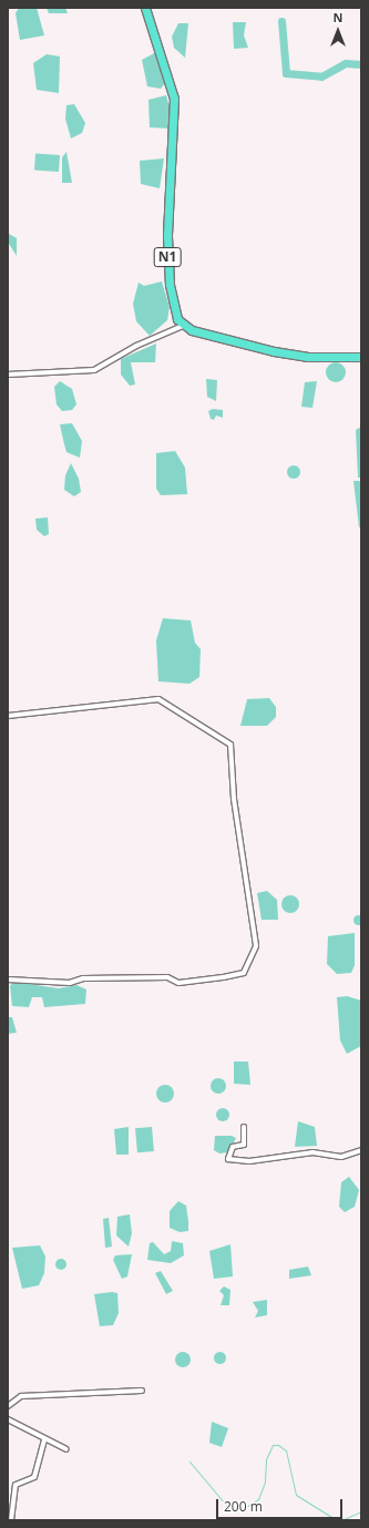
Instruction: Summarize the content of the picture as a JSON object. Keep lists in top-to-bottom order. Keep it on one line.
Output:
{"streets":{"highway":["N1"]},"scale_bar":"200 m","north":"top"}
